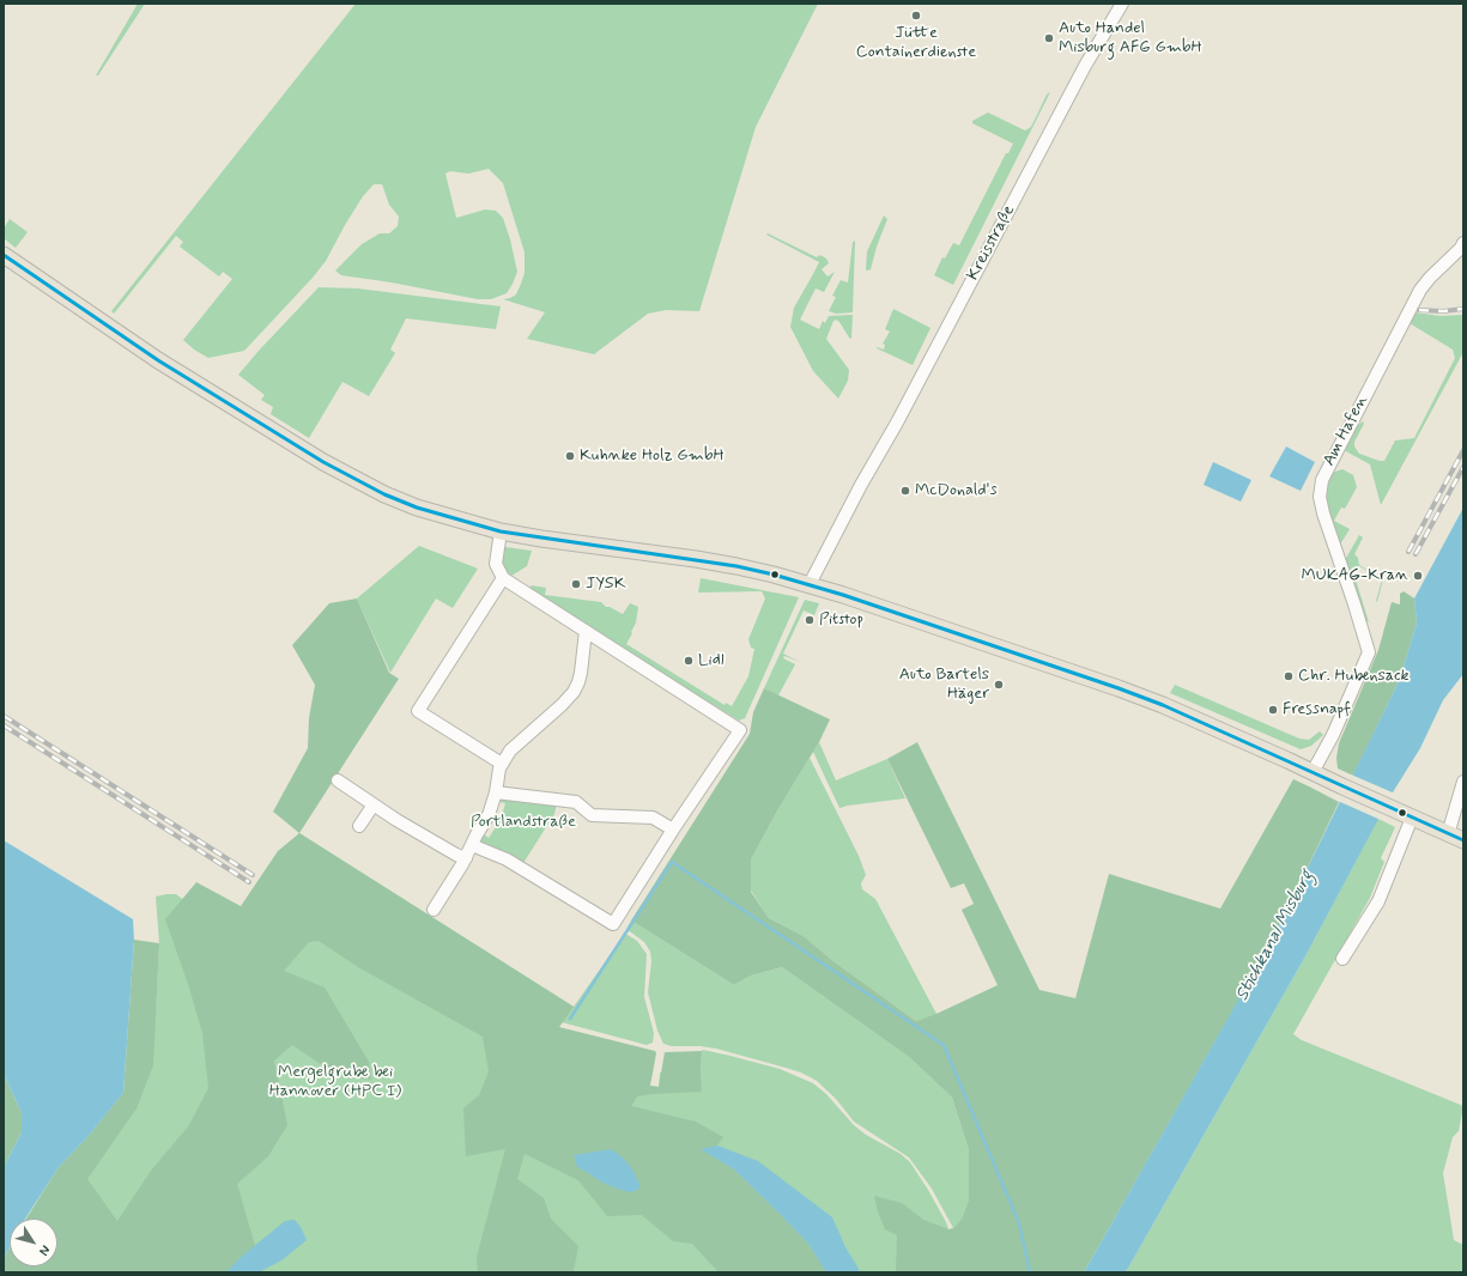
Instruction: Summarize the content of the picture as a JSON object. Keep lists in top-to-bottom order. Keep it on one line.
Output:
{"streets":{"street":["Kreisstraße","Am Hafen"]},"water":["Stichkanal Misburg"],"parks":["Portlandstraße","Mergelgrube bei Hannover (HPC I)"],"places":["Jütte Containerdienste","Auto Handel Misburg AFG GmbH","Kuhnke Holz GmbH","McDonald's","MUKAG-Kran","JYSK","Pitstop","Lidl","Chr. Hubensack","Auto Bartels Häger","Fressnapf"],"north":"bottom right"}
